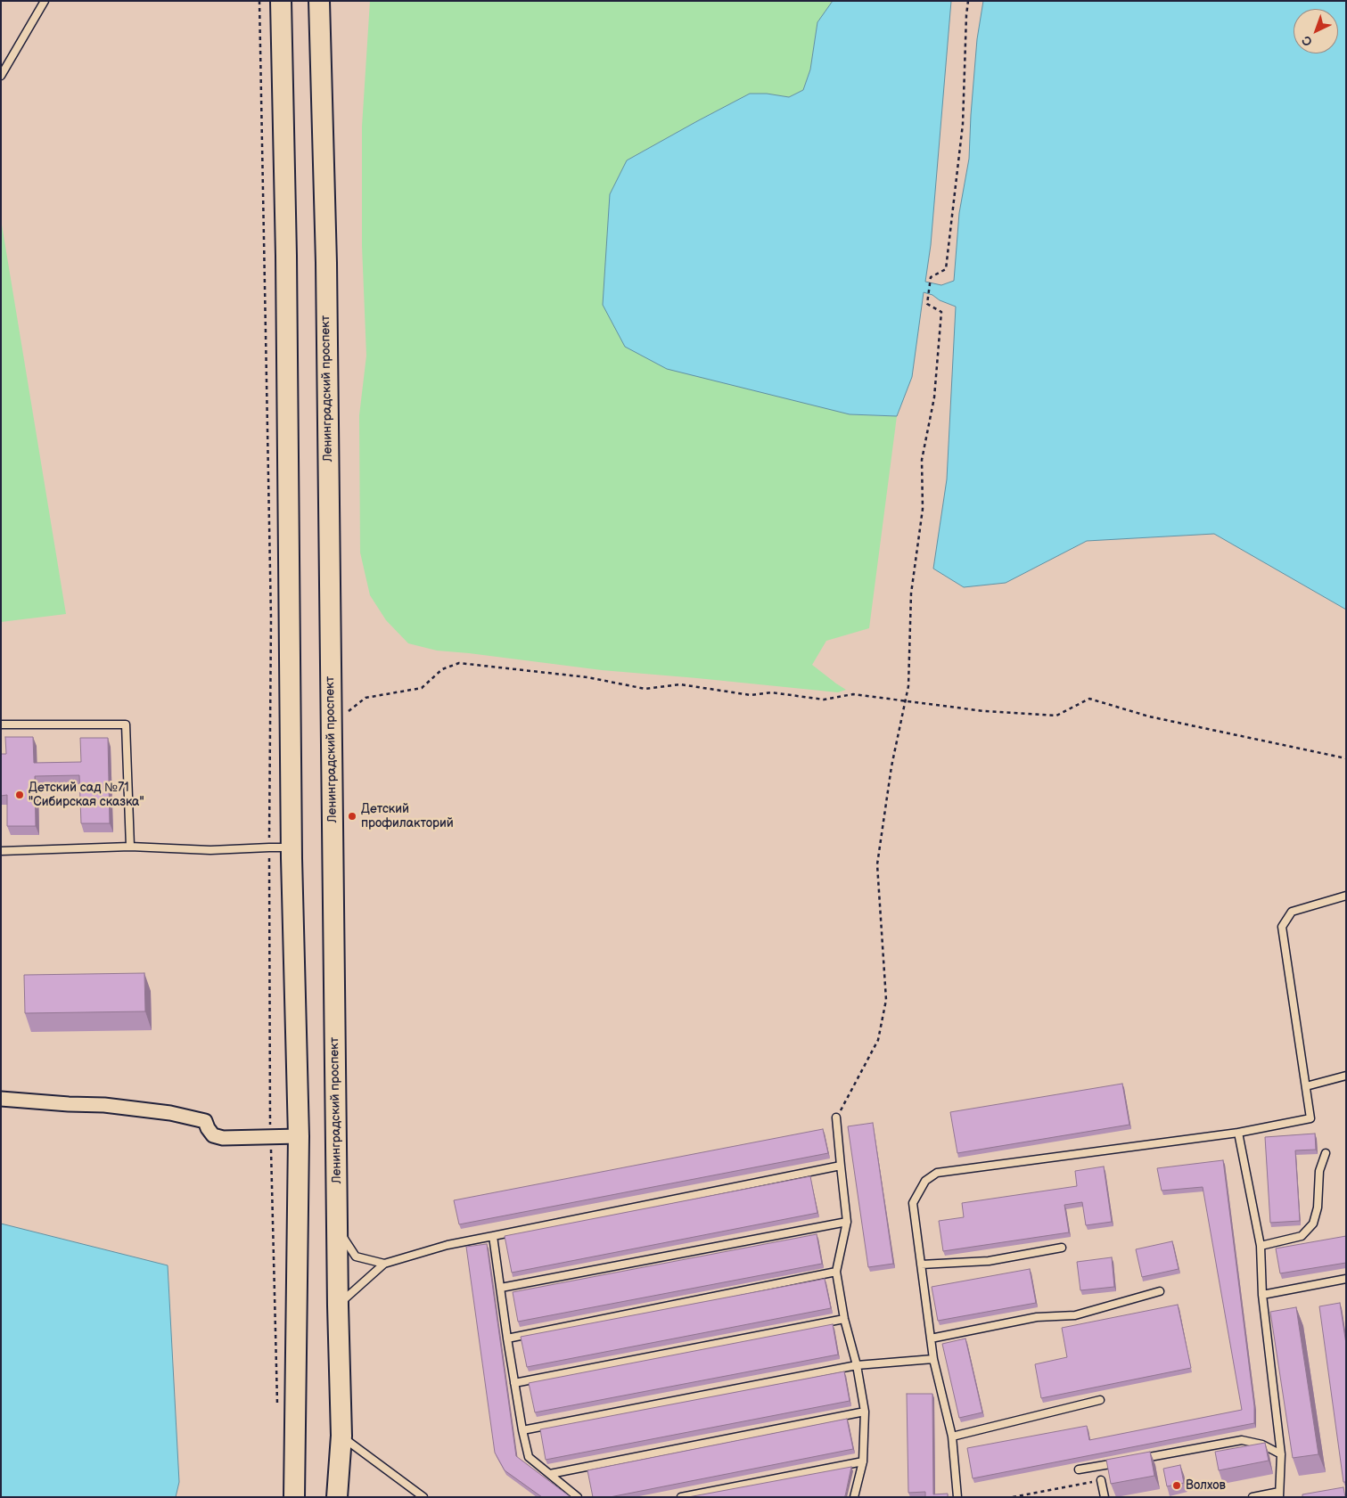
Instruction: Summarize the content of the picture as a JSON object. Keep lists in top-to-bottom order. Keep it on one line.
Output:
{"streets":{"main road":["Ленинградский проспект"]},"places":["Детский сад №71 \"Сибирская сказка\"","Детский профилакторий","Волхов"],"north":"bottom left"}
